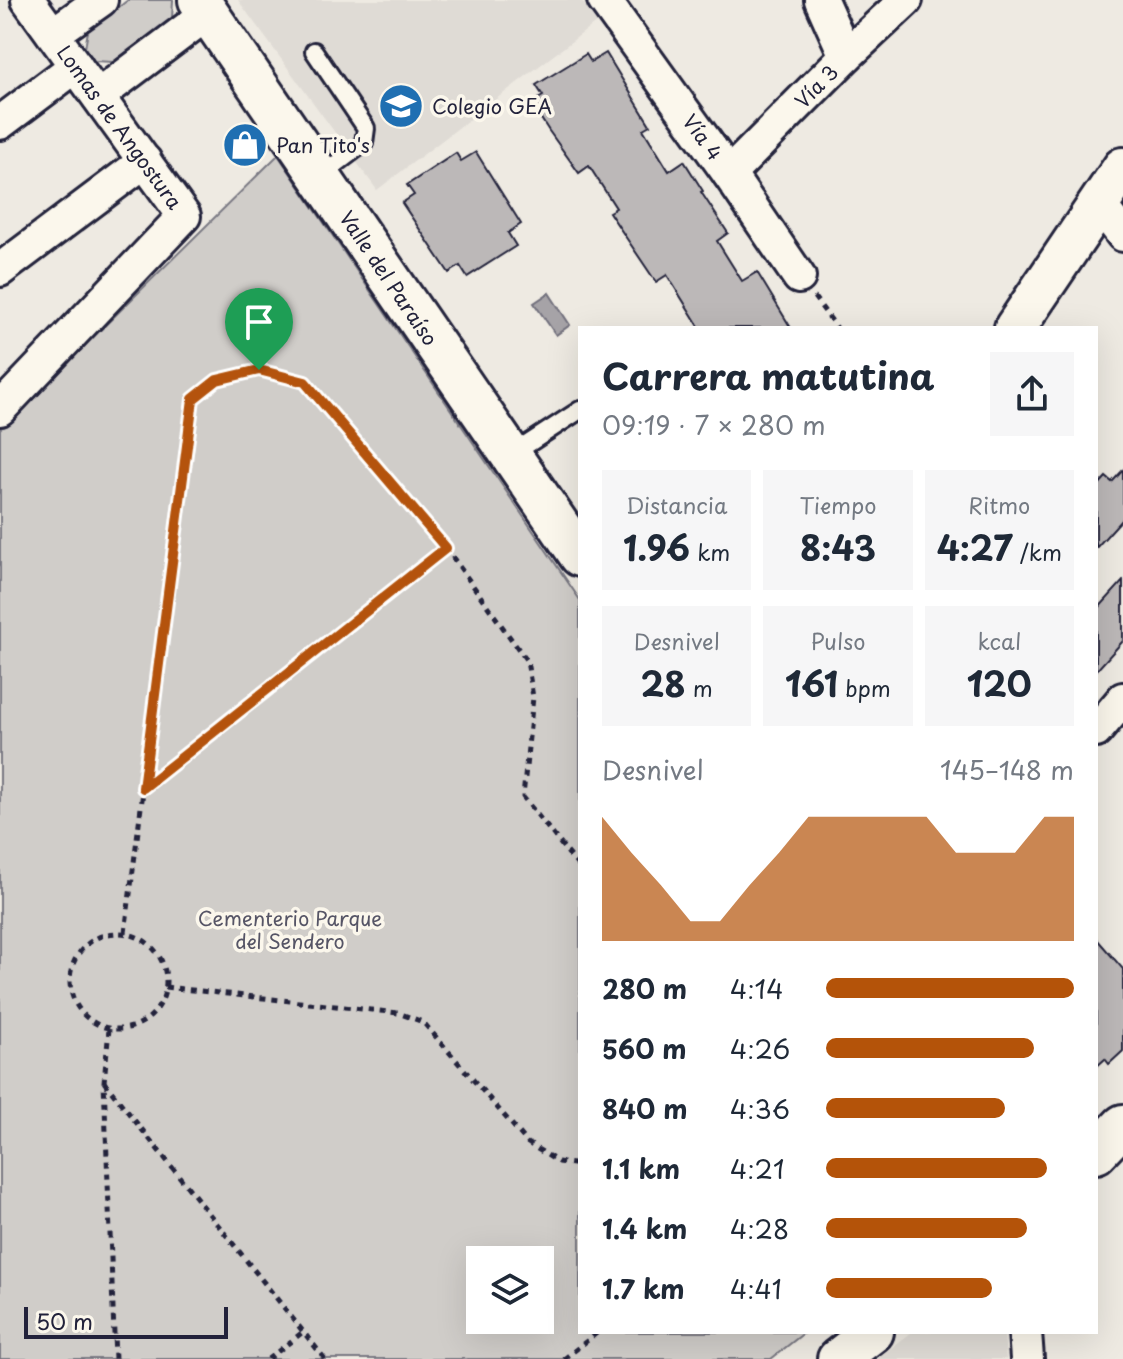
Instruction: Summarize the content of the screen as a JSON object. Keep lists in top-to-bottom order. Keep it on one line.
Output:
{"streets":{"street":["Vía 3","Lomas de Angostura","Vía 4","Valle del Paraíso"]},"crossings":[["Vía 3","Vía 4"]],"parks":["Cementerio Parque del Sendero"],"places":{"school or university":["Colegio GEA"],"shop":["Pan Tito's"]},"scale_bar":"50 m","page":{"heading":["Carrera matutina","09:19 · 7 × 280 m"],"stats":[["Distancia","1.96 km"],["Tiempo","8:43"],["Ritmo","4:27 /km"],["Desnivel","28 m"],["Pulso","161 bpm"],["kcal","120"]],"chart":["Desnivel","145–148 m"],"list":[{"name":"280 m","note":"4:14"},{"name":"560 m","note":"4:26"},{"name":"840 m","note":"4:36"},{"name":"1.1 km","note":"4:21"},{"name":"1.4 km","note":"4:28"},{"name":"1.7 km","note":"4:41"}],"scale":"50 m"}}
